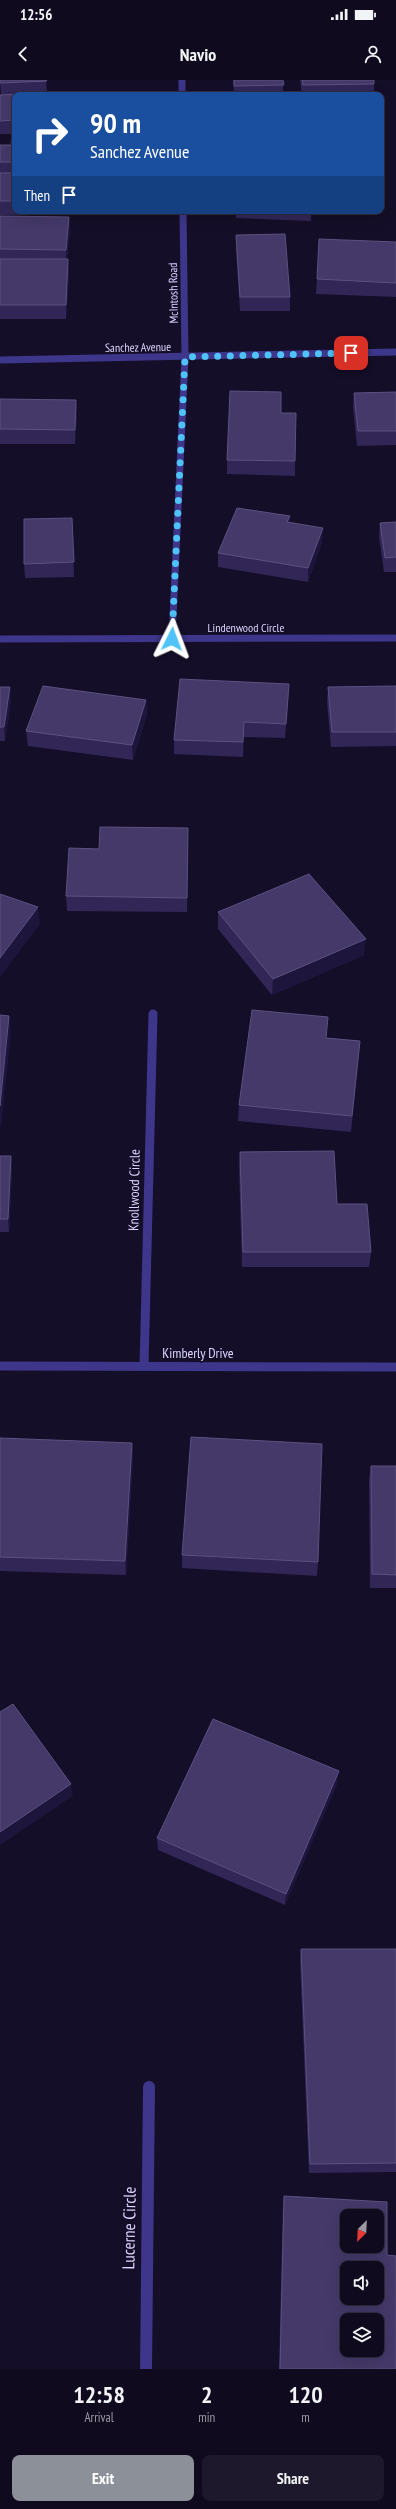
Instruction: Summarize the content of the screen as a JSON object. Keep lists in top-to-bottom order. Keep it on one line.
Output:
{"streets":{"street":["McIntosh Road","Sanchez Avenue","Lindenwood Circle","Knollwood Circle","Kimberly Drive","Lucerne Circle"]},"crossings":[["McIntosh Road","Sanchez Avenue"],["McIntosh Road","Lindenwood Circle"],["Knollwood Circle","Kimberly Drive"]],"north":"bottom left","page":{"status":"12:56","header":"Navio","turn":["90 m","Sanchez Avenue"],"then":"Then","eta":["12:58","Arrival","2","min","120","m"],"buttons":["Exit","Share"]}}
